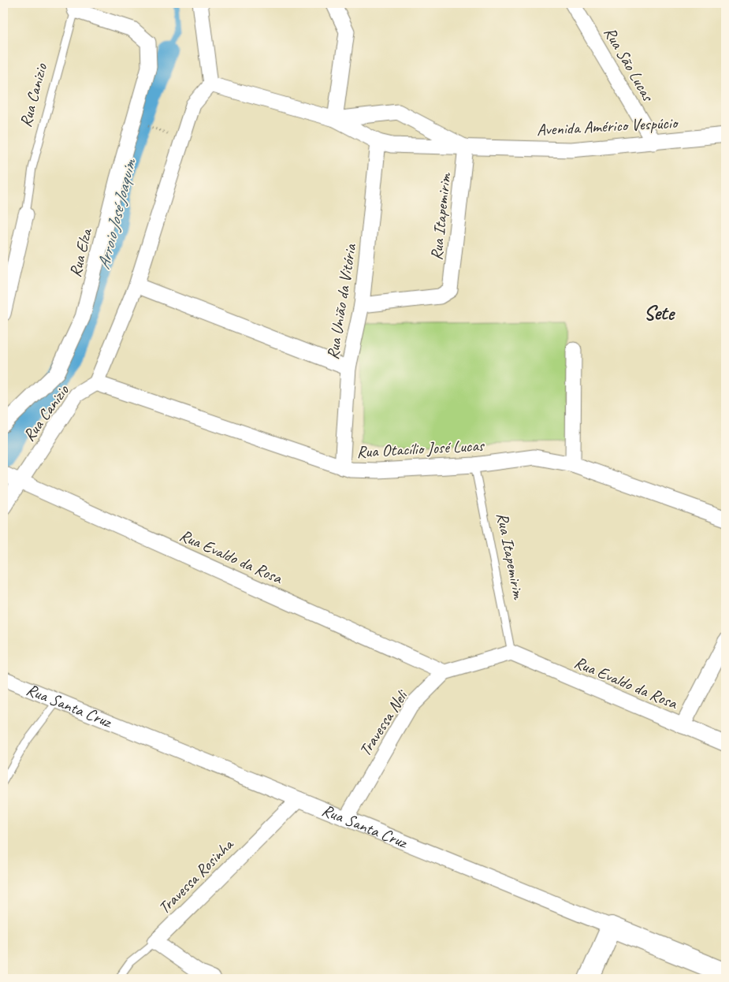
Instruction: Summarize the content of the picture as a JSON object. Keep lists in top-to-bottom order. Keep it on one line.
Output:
{"streets":{"main road":["Rua Santa Cruz"],"street":["Rua São Lucas","Rua Canizio","Avenida Américo Vespúcio","Rua Itapemirim","Rua Elza","Rua União da Vitória","Rua Otacílio José Lucas","Rua Evaldo da Rosa","Travessa Neli","Travessa Rosinha"]},"crossings":[["Rua São Lucas","Avenida Américo Vespúcio"],["Rua Canizio","Rua Elza"],["Rua Canizio","Rua Otacílio José Lucas"],["Rua Canizio","Rua Evaldo da Rosa"],["Avenida Américo Vespúcio","Rua Itapemirim"],["Avenida Américo Vespúcio","Rua União da Vitória"],["Rua Itapemirim","Rua União da Vitória"],["Rua Itapemirim","Rua Otacílio José Lucas"],["Rua Itapemirim","Rua Evaldo da Rosa"],["Rua Itapemirim","Travessa Neli"],["Rua União da Vitória","Rua Otacílio José Lucas"],["Rua Evaldo da Rosa","Travessa Neli"],["Rua Santa Cruz","Travessa Neli"],["Rua Santa Cruz","Travessa Rosinha"]],"districts":["Sete"],"water":["Arroio José Joaquim"]}
